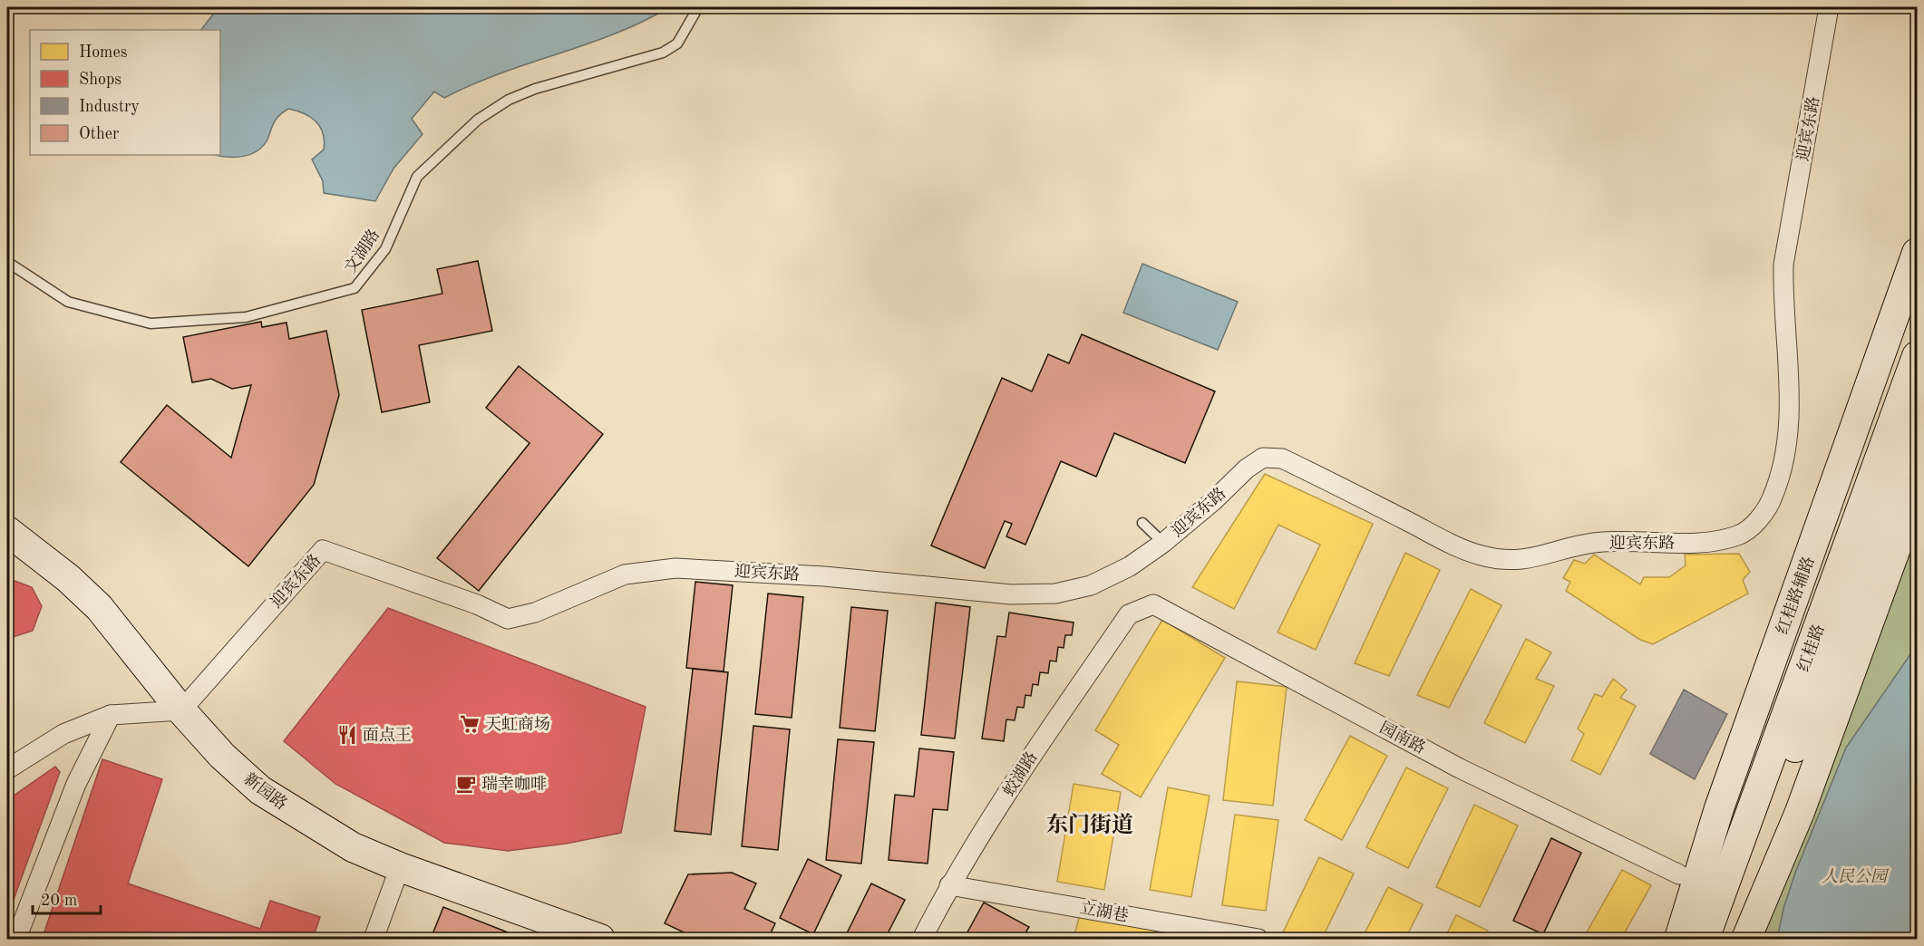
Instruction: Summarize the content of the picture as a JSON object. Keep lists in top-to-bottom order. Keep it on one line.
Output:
{"streets":{"main road":["红桂路辅路","红桂路","新园路"],"street":["迎宾东路","园南路","蛟湖路","立湖巷"],"lane":["文湖路"]},"crossings":[["迎宾东路","新园路"],["红桂路辅路","红桂路"],["园南路","蛟湖路"],["蛟湖路","立湖巷"]],"districts":["东门街道"],"parks":["人民公园"],"places":{"supermarket":["天虹商场"],"restaurant":["面点王"],"cafe":["瑞幸咖啡"]},"legend":["Homes","Shops","Industry","Other"],"scale_bar":"20 m"}
